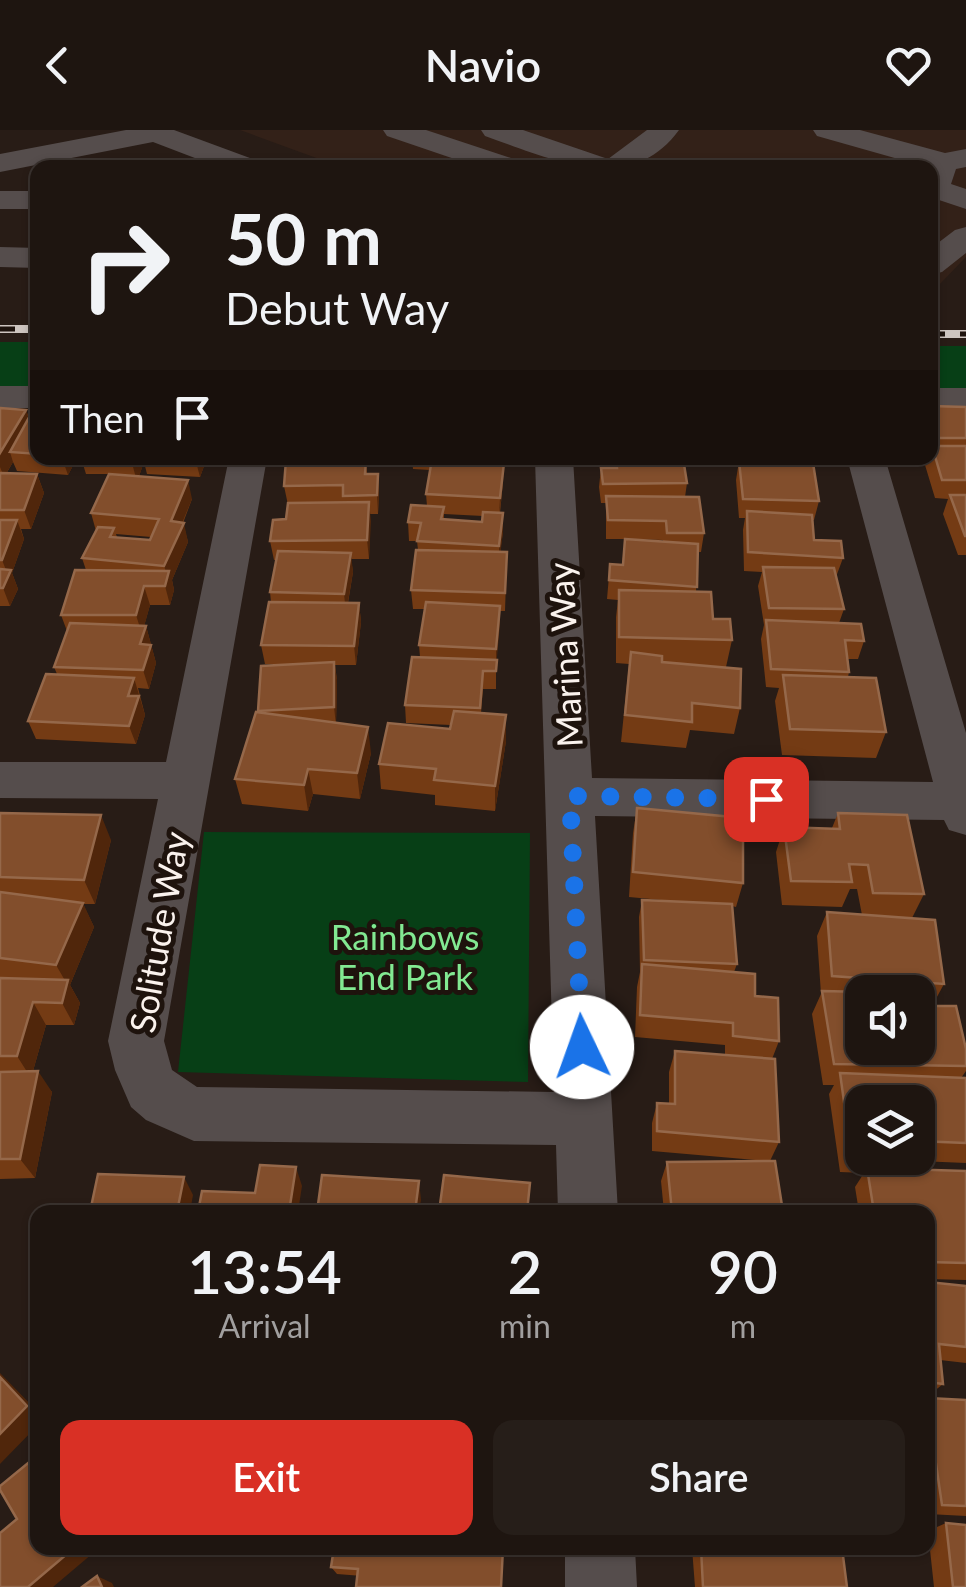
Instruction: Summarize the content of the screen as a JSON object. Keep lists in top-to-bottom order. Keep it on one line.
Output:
{"streets":{"street":["Marina Way","Solitude Way"]},"crossings":[["Marina Way","Solitude Way"]],"parks":["Rainbows End Park"],"page":{"header":"Navio","turn":["50 m","Debut Way"],"then":"Then","eta":["13:54","Arrival","2","min","90","m"],"buttons":["Exit","Share"]}}
